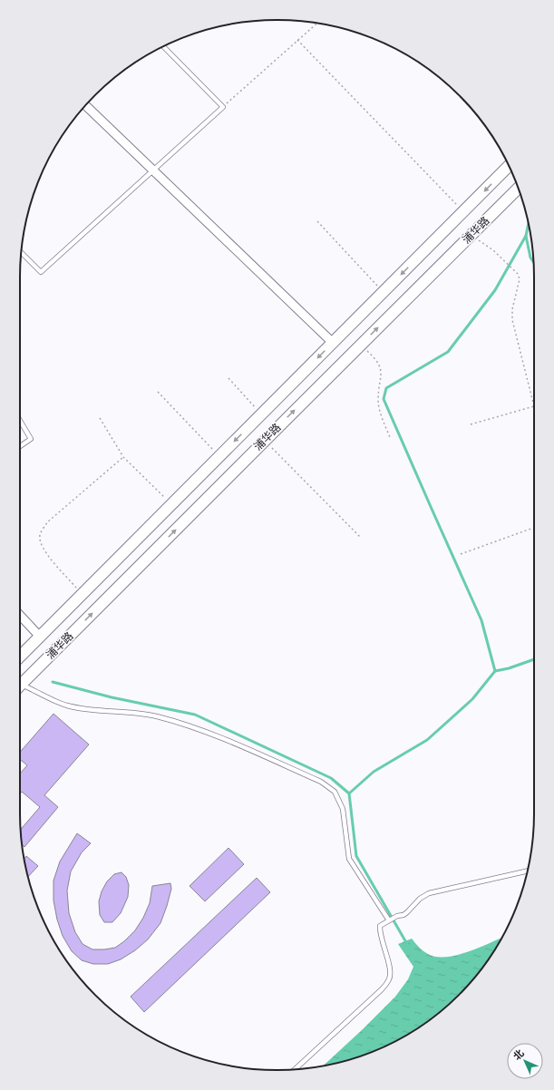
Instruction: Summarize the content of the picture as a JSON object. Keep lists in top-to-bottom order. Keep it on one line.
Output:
{"streets":{"main road":["浦华路"]},"north":"top left"}
